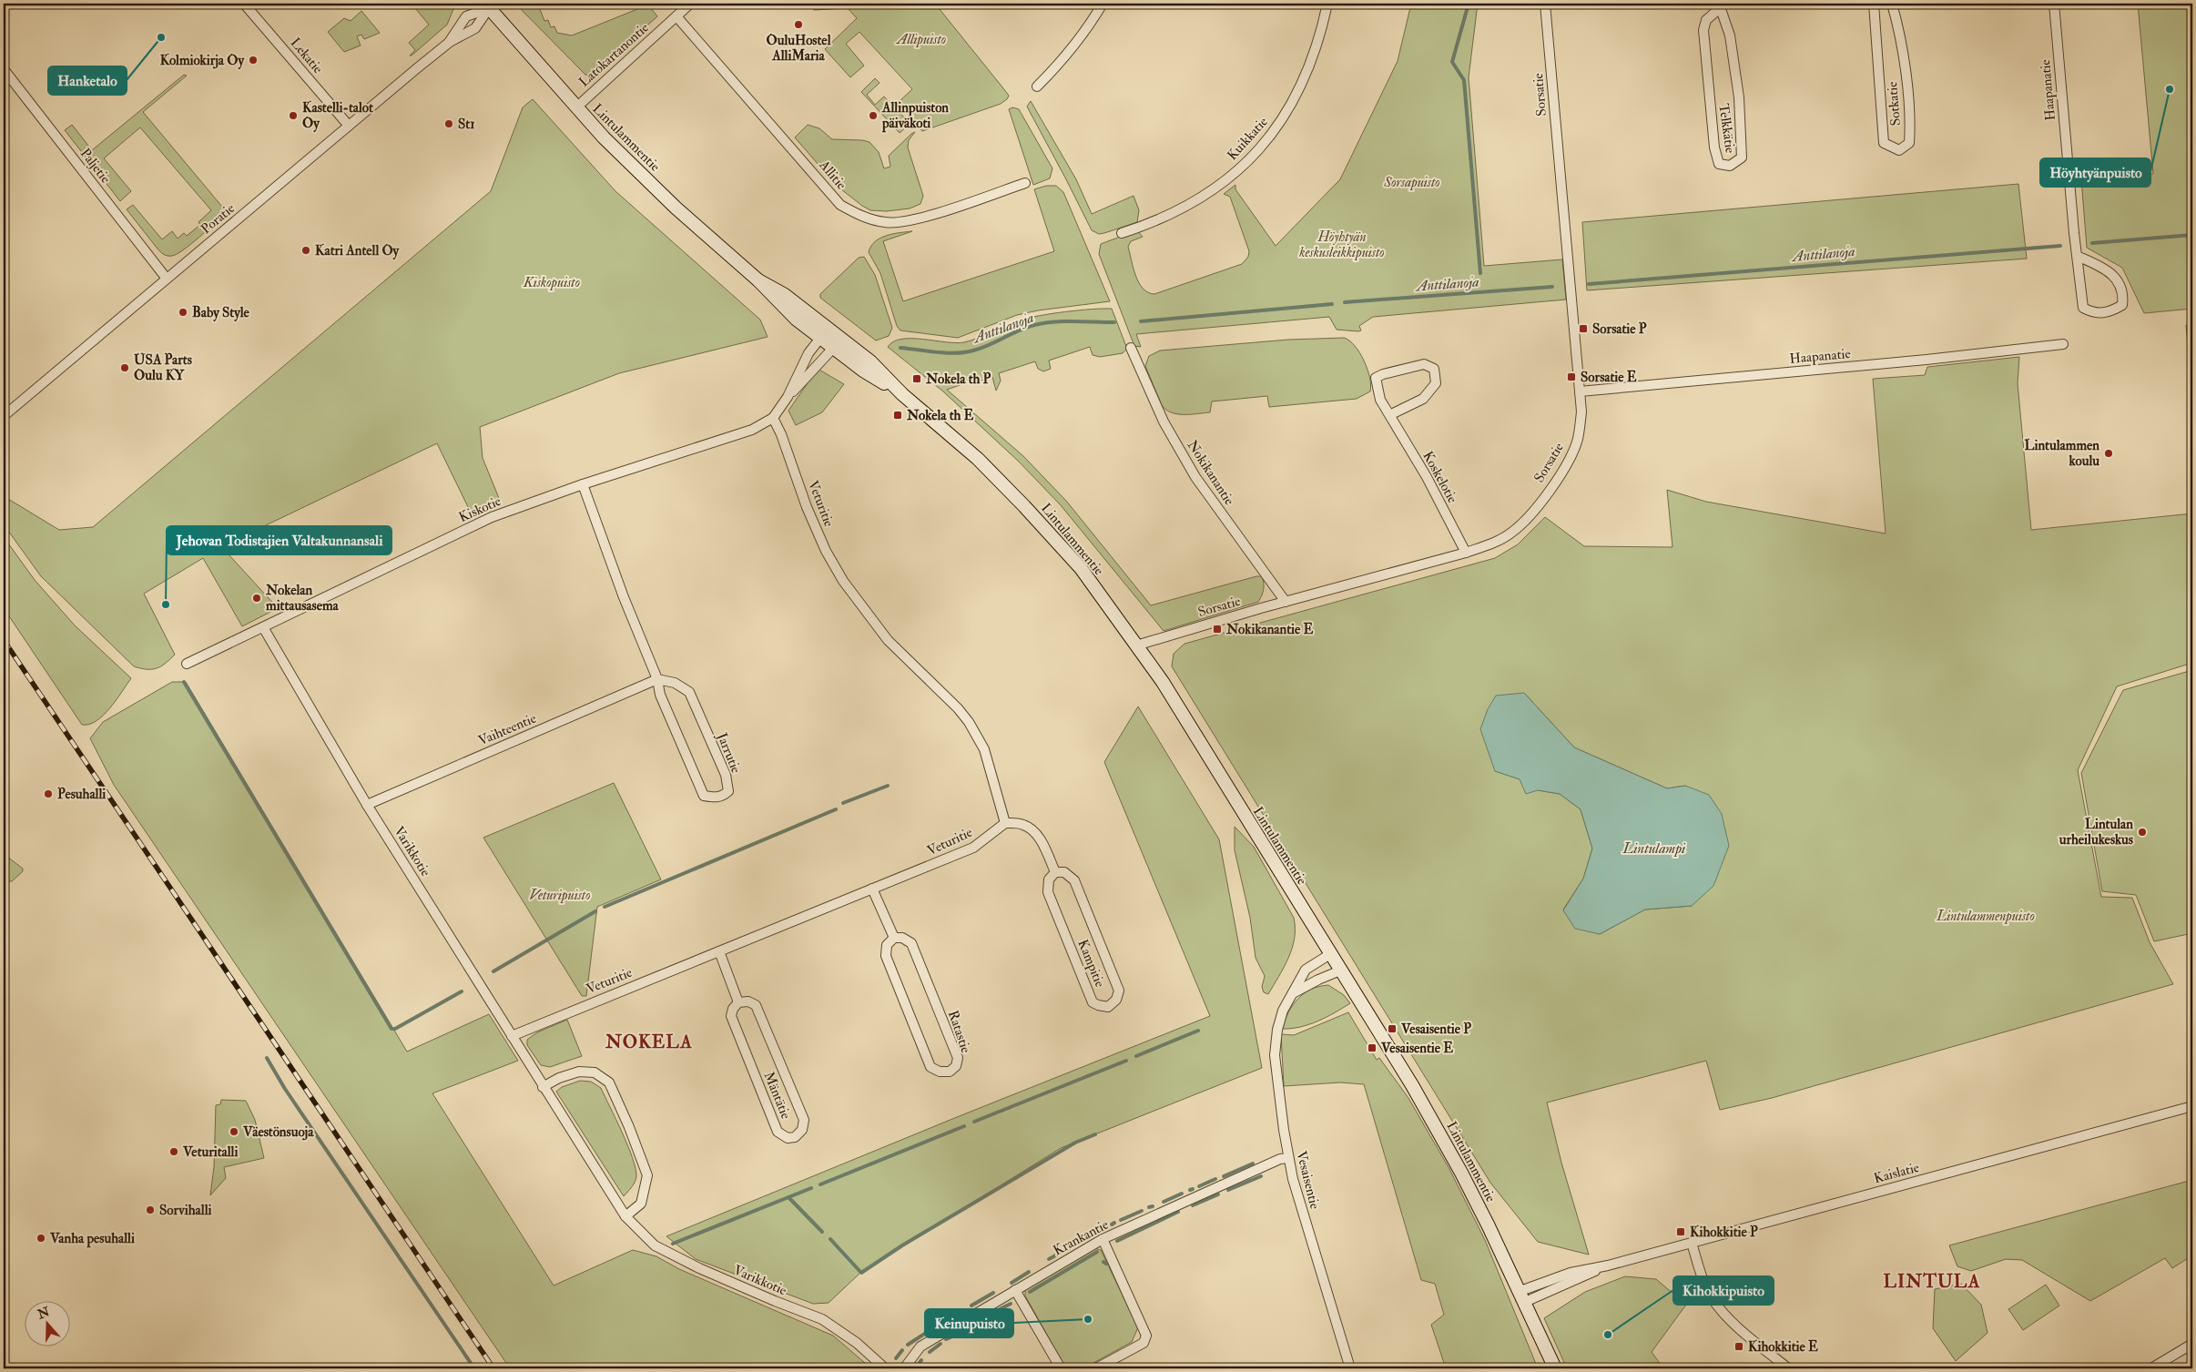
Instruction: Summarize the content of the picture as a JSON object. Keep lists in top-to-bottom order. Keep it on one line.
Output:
{"streets":{"street":["Latokartanontie","Lekatie","Haapanatie","Sorsatie","Sotkatie","Telkkätie","Lintulammentie","Kuikkatie","Paljetie","Allitie","Poratie","Nokikanantie","Koskelotie","Veturitie","Kiskotie","Vaihteentie","Jarrutie","Varikkotie","Kampitie","Ratastie","Mäntätie","Kaislatie","Vesaisentie","Krankantie"]},"crossings":[["Latokartanontie","Lintulammentie"],["Latokartanontie","Allitie"],["Lekatie","Poratie"],["Haapanatie","Sorsatie"],["Sorsatie","Lintulammentie"],["Sorsatie","Nokikanantie"],["Sorsatie","Koskelotie"],["Lintulammentie","Poratie"],["Lintulammentie","Kiskotie"],["Lintulammentie","Kaislatie"],["Lintulammentie","Vesaisentie"],["Paljetie","Poratie"],["Veturitie","Kiskotie"],["Veturitie","Varikkotie"],["Kiskotie","Jarrutie"],["Kiskotie","Varikkotie"],["Vaihteentie","Jarrutie"],["Vaihteentie","Varikkotie"],["Vesaisentie","Krankantie"]],"districts":["NOKELA","LINTULA"],"water":["Anttilanoja","Lintulampi"],"parks":["Allipuisto","Sorsapuisto","Höyhtyän keskusleikkipuisto","Kiskopuisto","Veturipuisto","Lintulammenpuisto"],"places":{"other":["OuluHostel AlliMaria","Hanketalo","Kolmiokirja Oy","Höyhtyänpuisto","Kastelli-talot Oy","Allinpuiston päiväkoti","St1","Katri Antell Oy","Baby Style","USA Parts Oulu KY","Lintulammen koulu","Nokelan mittausasema","Jehovan Todistajien Valtakunnansali","Pesuhalli","Lintulan urheilukeskus","Väestönsuoja","Veturitalli","Sorvihalli","Vanha pesuhalli","Keinupuisto","Kihokkipuisto"],"transit":["Sorsatie P","Sorsatie E","Nokela th P","Nokela th E","Nokikanantie E","Vesaisentie P","Vesaisentie E","Kihokkitie P","Kihokkitie E"]},"north":"top"}
